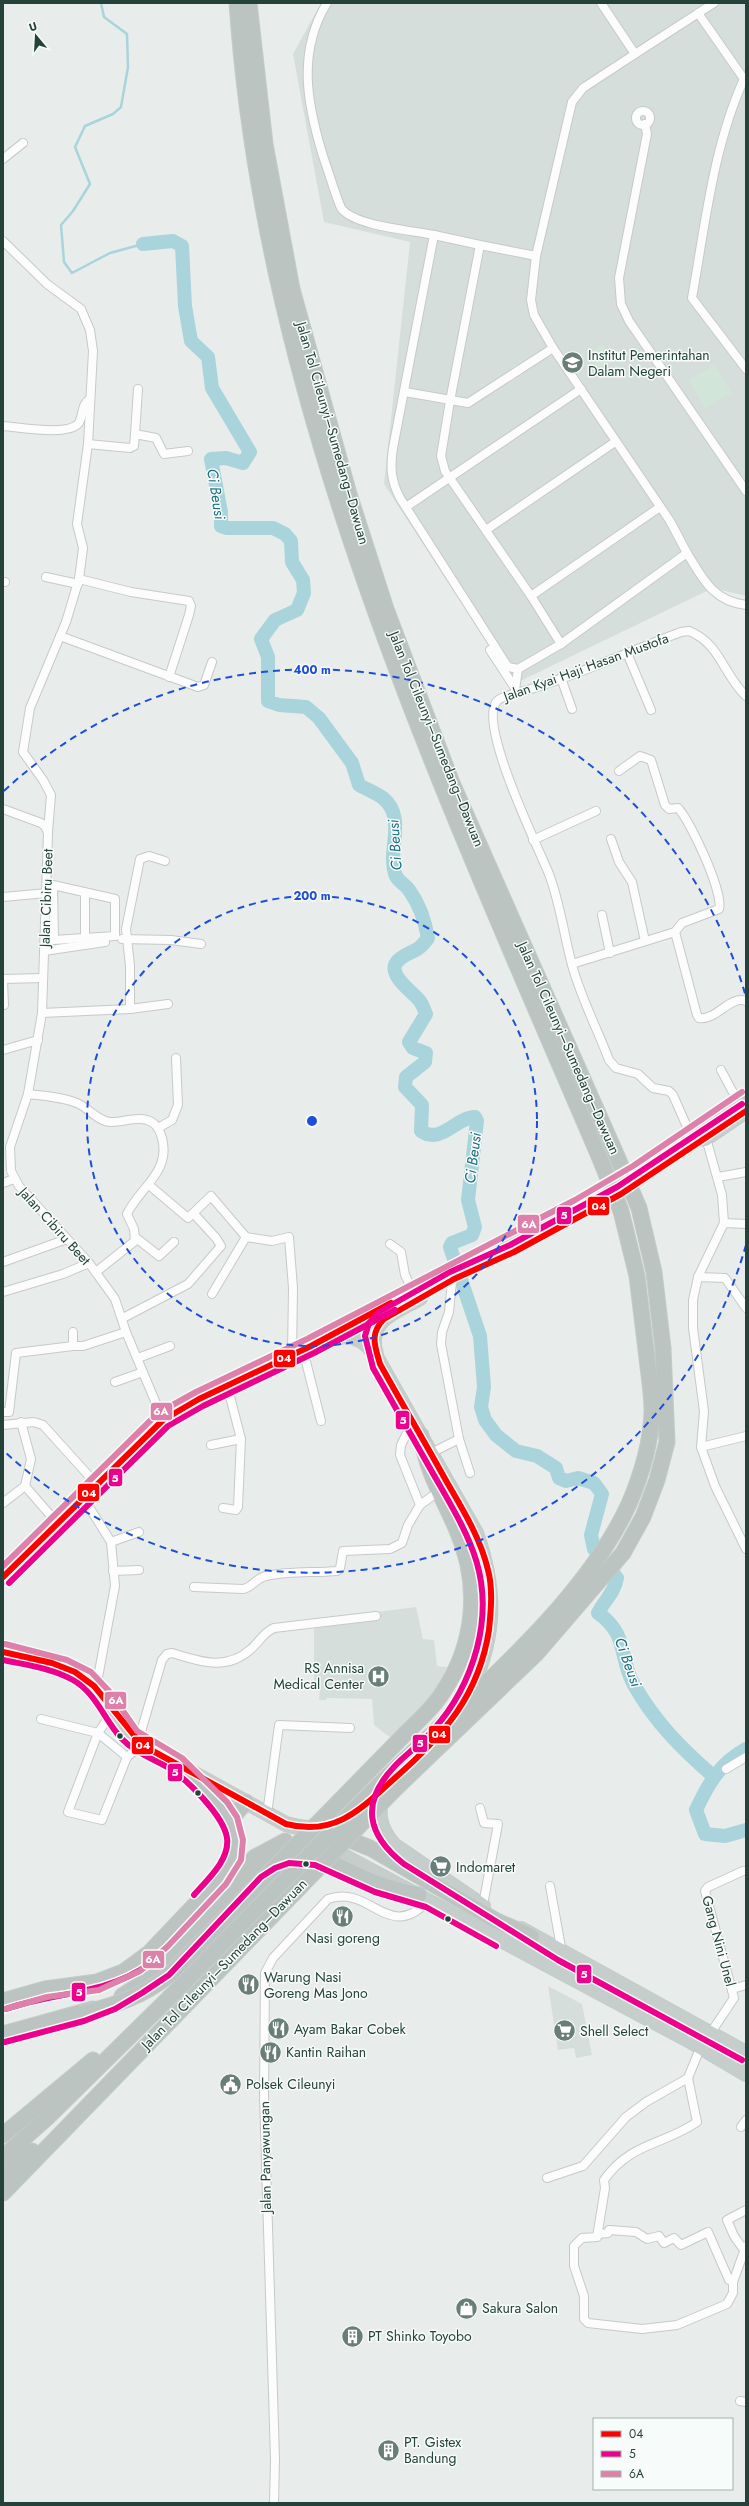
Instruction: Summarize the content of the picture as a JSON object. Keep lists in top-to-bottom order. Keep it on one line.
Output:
{"streets":{"highway":["Jalan Tol Cileunyi–Sumedang–Dawuan"],"street":["Jalan Kyai Haji Hasan Mustofa","Jalan Cibiru Beet","Gang Nini Unel","Jalan Panyawungan"]},"water":["Ci Beusi"],"places":{"school or university":["Institut Pemerintahan Dalam Negeri"],"hospital":["RS Annisa Medical Center"],"supermarket":["Indomaret","Shell Select"],"restaurant":["Nasi goreng","Warung Nasi Goreng Mas Jono","Ayam Bakar Cobek","Kantin Raihan"],"public building":["Polsek Cileunyi"],"shop":["Sakura Salon"],"building":["PT Shinko Toyobo","PT. Gistex Bandung"]},"lines":["transit line 6A","transit line 5","transit line 04"],"legend":["04","5","6A"],"north":"top","rings":["400 m","200 m"]}
